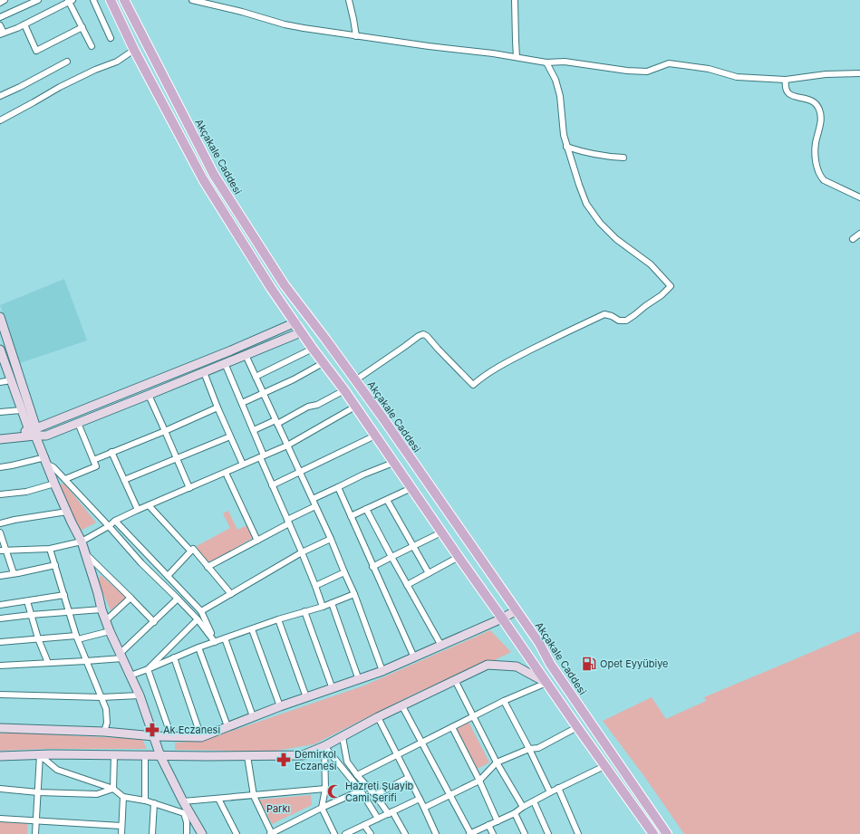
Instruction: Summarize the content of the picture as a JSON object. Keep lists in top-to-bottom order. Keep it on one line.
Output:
{"streets":{"main road":["Akçakale Caddesi"]},"parks":["Parkı"],"places":{"fuel station":["Opet Eyyübiye"],"pharmacy":["Ak Eczanesi","Demirkol Eczanesi"],"mosque":["Hazreti Şuayib Cami Şerifi"]}}
